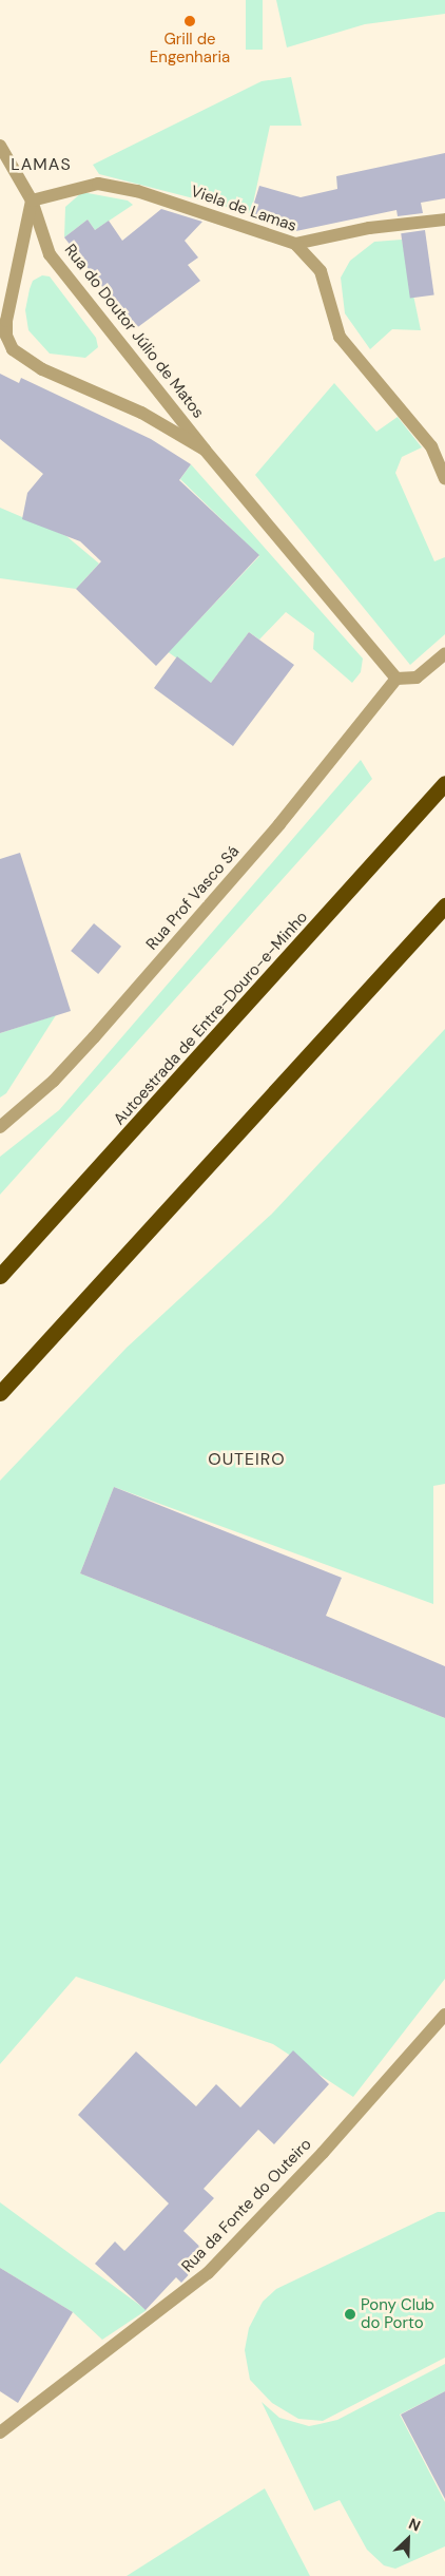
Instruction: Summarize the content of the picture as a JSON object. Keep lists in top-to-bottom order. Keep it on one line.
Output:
{"streets":{"highway":["Autoestrada de Entre-Douro-e-Minho"],"street":["Viela de Lamas","Rua do Doutor Júlio de Matos","Rua Prof Vasco Sá","Rua da Fonte do Outeiro"]},"crossings":[["Viela de Lamas","Rua do Doutor Júlio de Matos"],["Rua do Doutor Júlio de Matos","Rua Prof Vasco Sá"]],"districts":["LAMAS","OUTEIRO"],"places":["Grill de Engenharia","Pony Club do Porto"],"north":"top right"}
